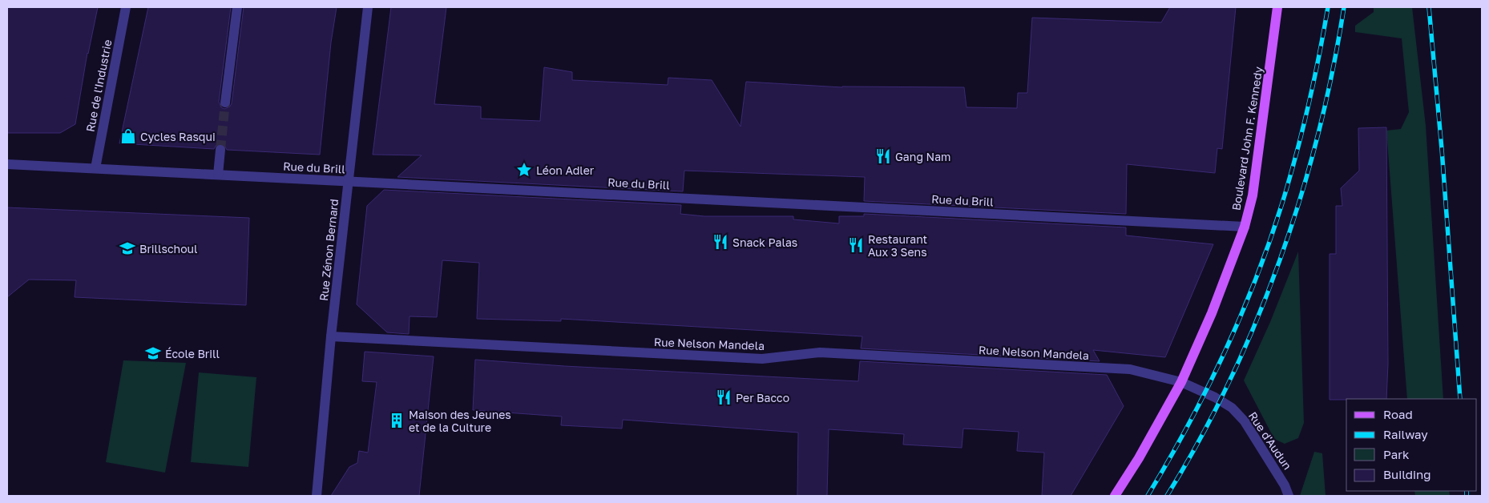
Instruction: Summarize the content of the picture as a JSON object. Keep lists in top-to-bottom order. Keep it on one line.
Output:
{"streets":{"main road":["Boulevard John F. Kennedy"],"street":["Rue de l'Industrie","Rue du Brill","Rue Zénon Bernard","Rue Nelson Mandela","Rue d'Audun"]},"crossings":[["Rue de l'Industrie","Rue du Brill"],["Boulevard John F. Kennedy","Rue du Brill"],["Boulevard John F. Kennedy","Rue Nelson Mandela"],["Boulevard John F. Kennedy","Rue d'Audun"],["Rue du Brill","Rue Zénon Bernard"],["Rue Zénon Bernard","Rue Nelson Mandela"],["Rue Nelson Mandela","Rue d'Audun"]],"places":{"shop":["Cycles Rasqui"],"restaurant":["Gang Nam","Snack Palas","Restaurant Aux 3 Sens","Per Bacco"],"place":["Léon Adler"],"school or university":["Brillschoul","École Brill"],"building":["Maison des Jeunes et de la Culture"]},"legend":["Road","Railway","Park","Building"]}
